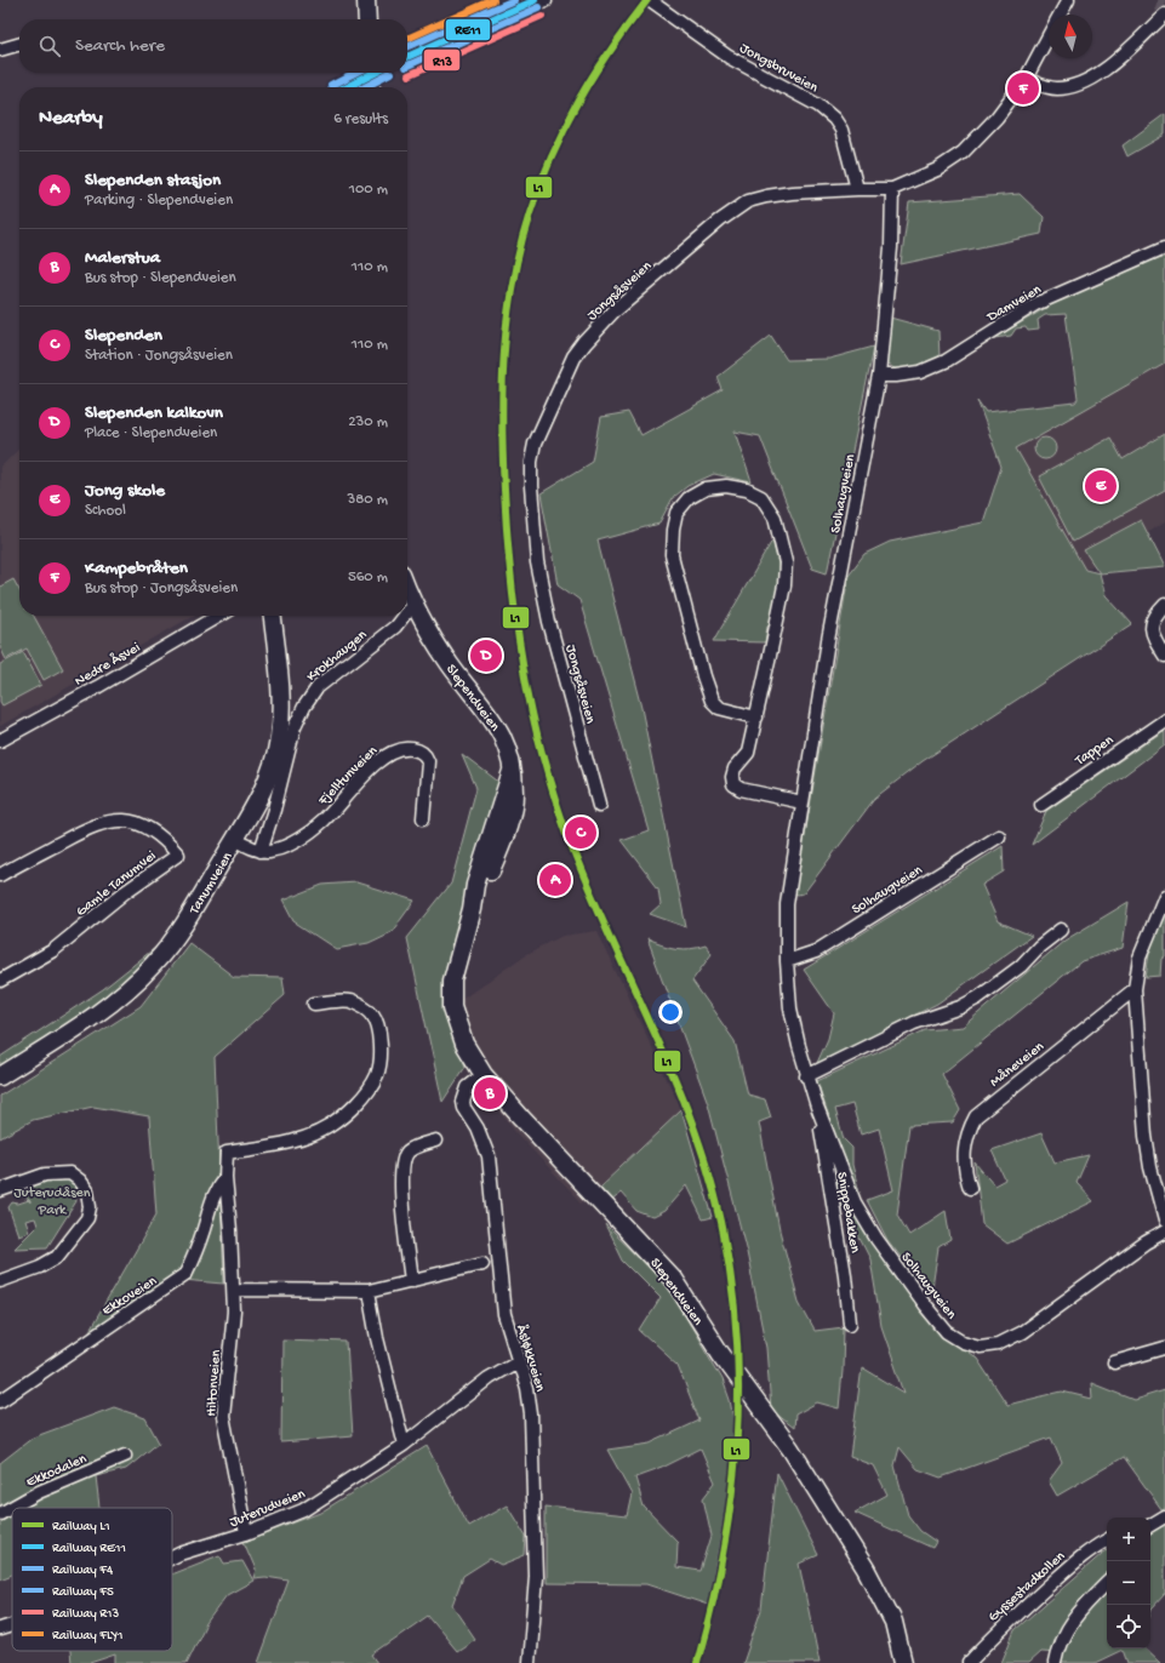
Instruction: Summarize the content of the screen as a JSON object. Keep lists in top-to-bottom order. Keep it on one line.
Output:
{"streets":{"main road":["Slependveien","Tanumveien"],"street":["Jongsbruveien","Jongsåsveien","Damveien","Solhaugveien","Krokhaugen","Nedre Åsvei","Tappen","Fjelltunveien","Gamle Tanumvei","Måneveien","Snippebakken","Ekkoveien","Åsløkkveien","Hiltonveien","Ekkodalen","Juterudveien","Gyssestadkollen"]},"crossings":[["Jongsbruveien","Jongsåsveien"],["Jongsåsveien","Solhaugveien"],["Damveien","Solhaugveien"],["Solhaugveien","Snippebakken"],["Krokhaugen","Slependveien"],["Krokhaugen","Fjelltunveien"],["Slependveien","Åsløkkveien"],["Ekkoveien","Hiltonveien"],["Åsløkkveien","Juterudveien"],["Hiltonveien","Juterudveien"]],"parks":["Juterudåsen Park"],"lines":["rail line L1","rail line RE11","rail line F5","rail line FLY1","rail line F4","rail line R13"],"legend":["Railway L1","Railway RE11","Railway F4","Railway F5","Railway R13","Railway FLY1"],"north":"top","page":{"search":"Search here","pins":["F","E","D","C","A","B"],"heading":["Nearby","6 results"],"list":[{"mark":"A","name":"Slependen stasjon","note":"Parking · Slependveien","value":"100 m"},{"mark":"B","name":"Malerstua","note":"Bus stop · Slependveien","value":"110 m"},{"mark":"C","name":"Slependen","note":"Station · Jongsåsveien","value":"110 m"},{"mark":"D","name":"Slependen kalkovn","note":"Place · Slependveien","value":"230 m"},{"mark":"E","name":"Jong skole","note":"School","value":"380 m"},{"mark":"F","name":"Kampebråten","note":"Bus stop · Jongsåsveien","value":"560 m"}],"map_buttons":["+","−"]}}
